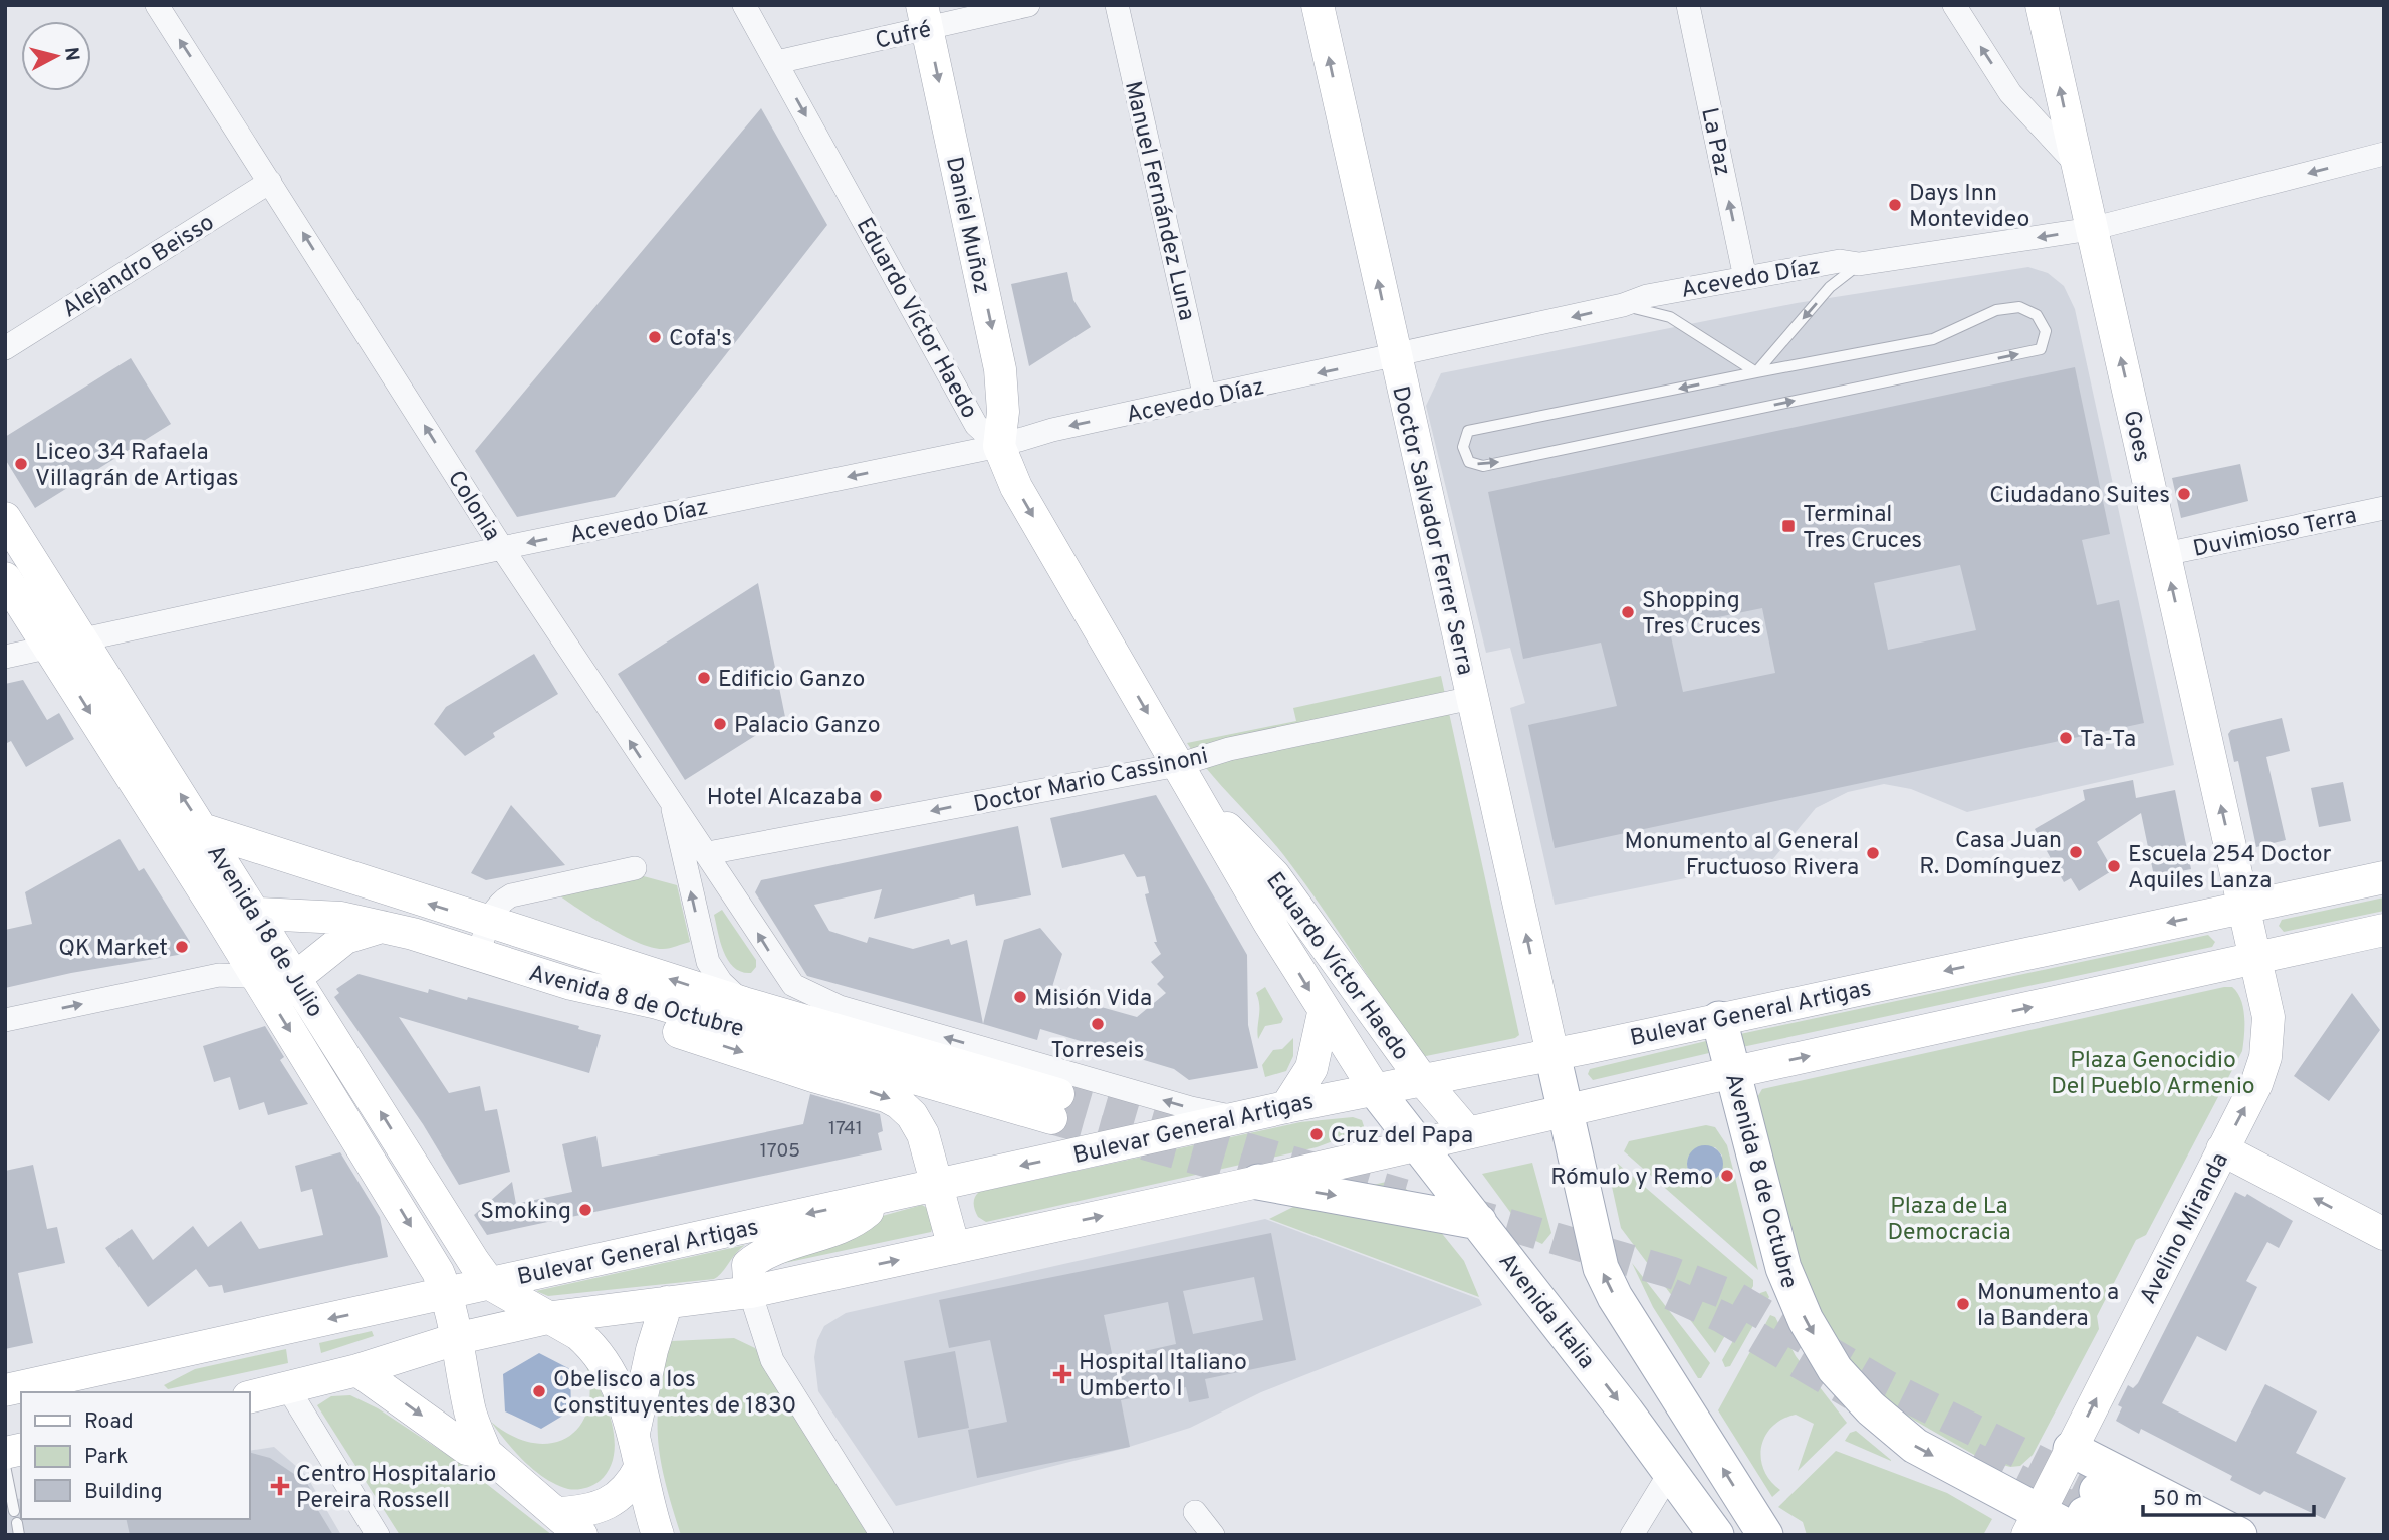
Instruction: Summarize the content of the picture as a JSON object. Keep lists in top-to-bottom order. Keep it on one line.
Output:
{"streets":{"main road":["Daniel Muñoz","Eduardo Víctor Haedo","Goes","Doctor Salvador Ferrer Serra","Avenida 18 de Julio","Avenida 8 de Octubre","Bulevar General Artigas","Avelino Miranda","Avenida Italia"],"street":["Cufré","La Paz","Manuel Fernández Luna","Alejandro Beisso","Acevedo Díaz","Colonia","Duvimioso Terra","Doctor Mario Cassinoni"]},"crossings":[["Cufré","Daniel Muñoz"],["Cufré","Eduardo Víctor Haedo"],["La Paz","Acevedo Díaz"],["Manuel Fernández Luna","Acevedo Díaz"],["Daniel Muñoz","Acevedo Díaz"],["Daniel Muñoz","Eduardo Víctor Haedo"],["Alejandro Beisso","Colonia"],["Acevedo Díaz","Eduardo Víctor Haedo"],["Acevedo Díaz","Goes"],["Acevedo Díaz","Colonia"],["Acevedo Díaz","Doctor Salvador Ferrer Serra"],["Acevedo Díaz","Avenida 18 de Julio"],["Eduardo Víctor Haedo","Doctor Mario Cassinoni"],["Eduardo Víctor Haedo","Bulevar General Artigas"],["Eduardo Víctor Haedo","Avenida Italia"],["Goes","Duvimioso Terra"],["Goes","Bulevar General Artigas"],["Goes","Avelino Miranda"],["Colonia","Doctor Mario Cassinoni"],["Colonia","Avenida 8 de Octubre"],["Colonia","Bulevar General Artigas"],["Doctor Salvador Ferrer Serra","Doctor Mario Cassinoni"],["Doctor Salvador Ferrer Serra","Bulevar General Artigas"],["Avenida 18 de Julio","Avenida 8 de Octubre"],["Avenida 18 de Julio","Bulevar General Artigas"],["Avenida 8 de Octubre","Bulevar General Artigas"],["Avenida 8 de Octubre","Avelino Miranda"],["Bulevar General Artigas","Avelino Miranda"],["Bulevar General Artigas","Avenida Italia"]],"one_way":["La Paz","Daniel Muñoz","Acevedo Díaz","Eduardo Víctor Haedo","Goes","Colonia","Doctor Salvador Ferrer Serra","Doctor Mario Cassinoni","Avelino Miranda"],"parks":["Plaza Genocidio Del Pueblo Armenio","Plaza de La Democracia"],"places":{"other":["Days Inn Montevideo","Cofa's","Liceo 34 Rafaela Villagrán de Artigas","Ciudadano Suites","Shopping Tres Cruces","Edificio Ganzo","Palacio Ganzo","Ta-Ta","Hotel Alcazaba","Casa Juan R. Domínguez","Monumento al General Fructuoso Rivera","Escuela 254 Doctor Aquiles Lanza","QK Market","Misión Vida","Torreseis","Cruz del Papa","Rómulo y Remo","Smoking","Monumento a la Bandera","Obelisco a los Constituyentes de 1830"],"transit":["Terminal Tres Cruces"],"health":["Hospital Italiano Umberto I","Centro Hospitalario Pereira Rossell"]},"house_numbers":["1741","1705"],"legend":["Road","Park","Building"],"scale_bar":"50 m","north":"right"}
